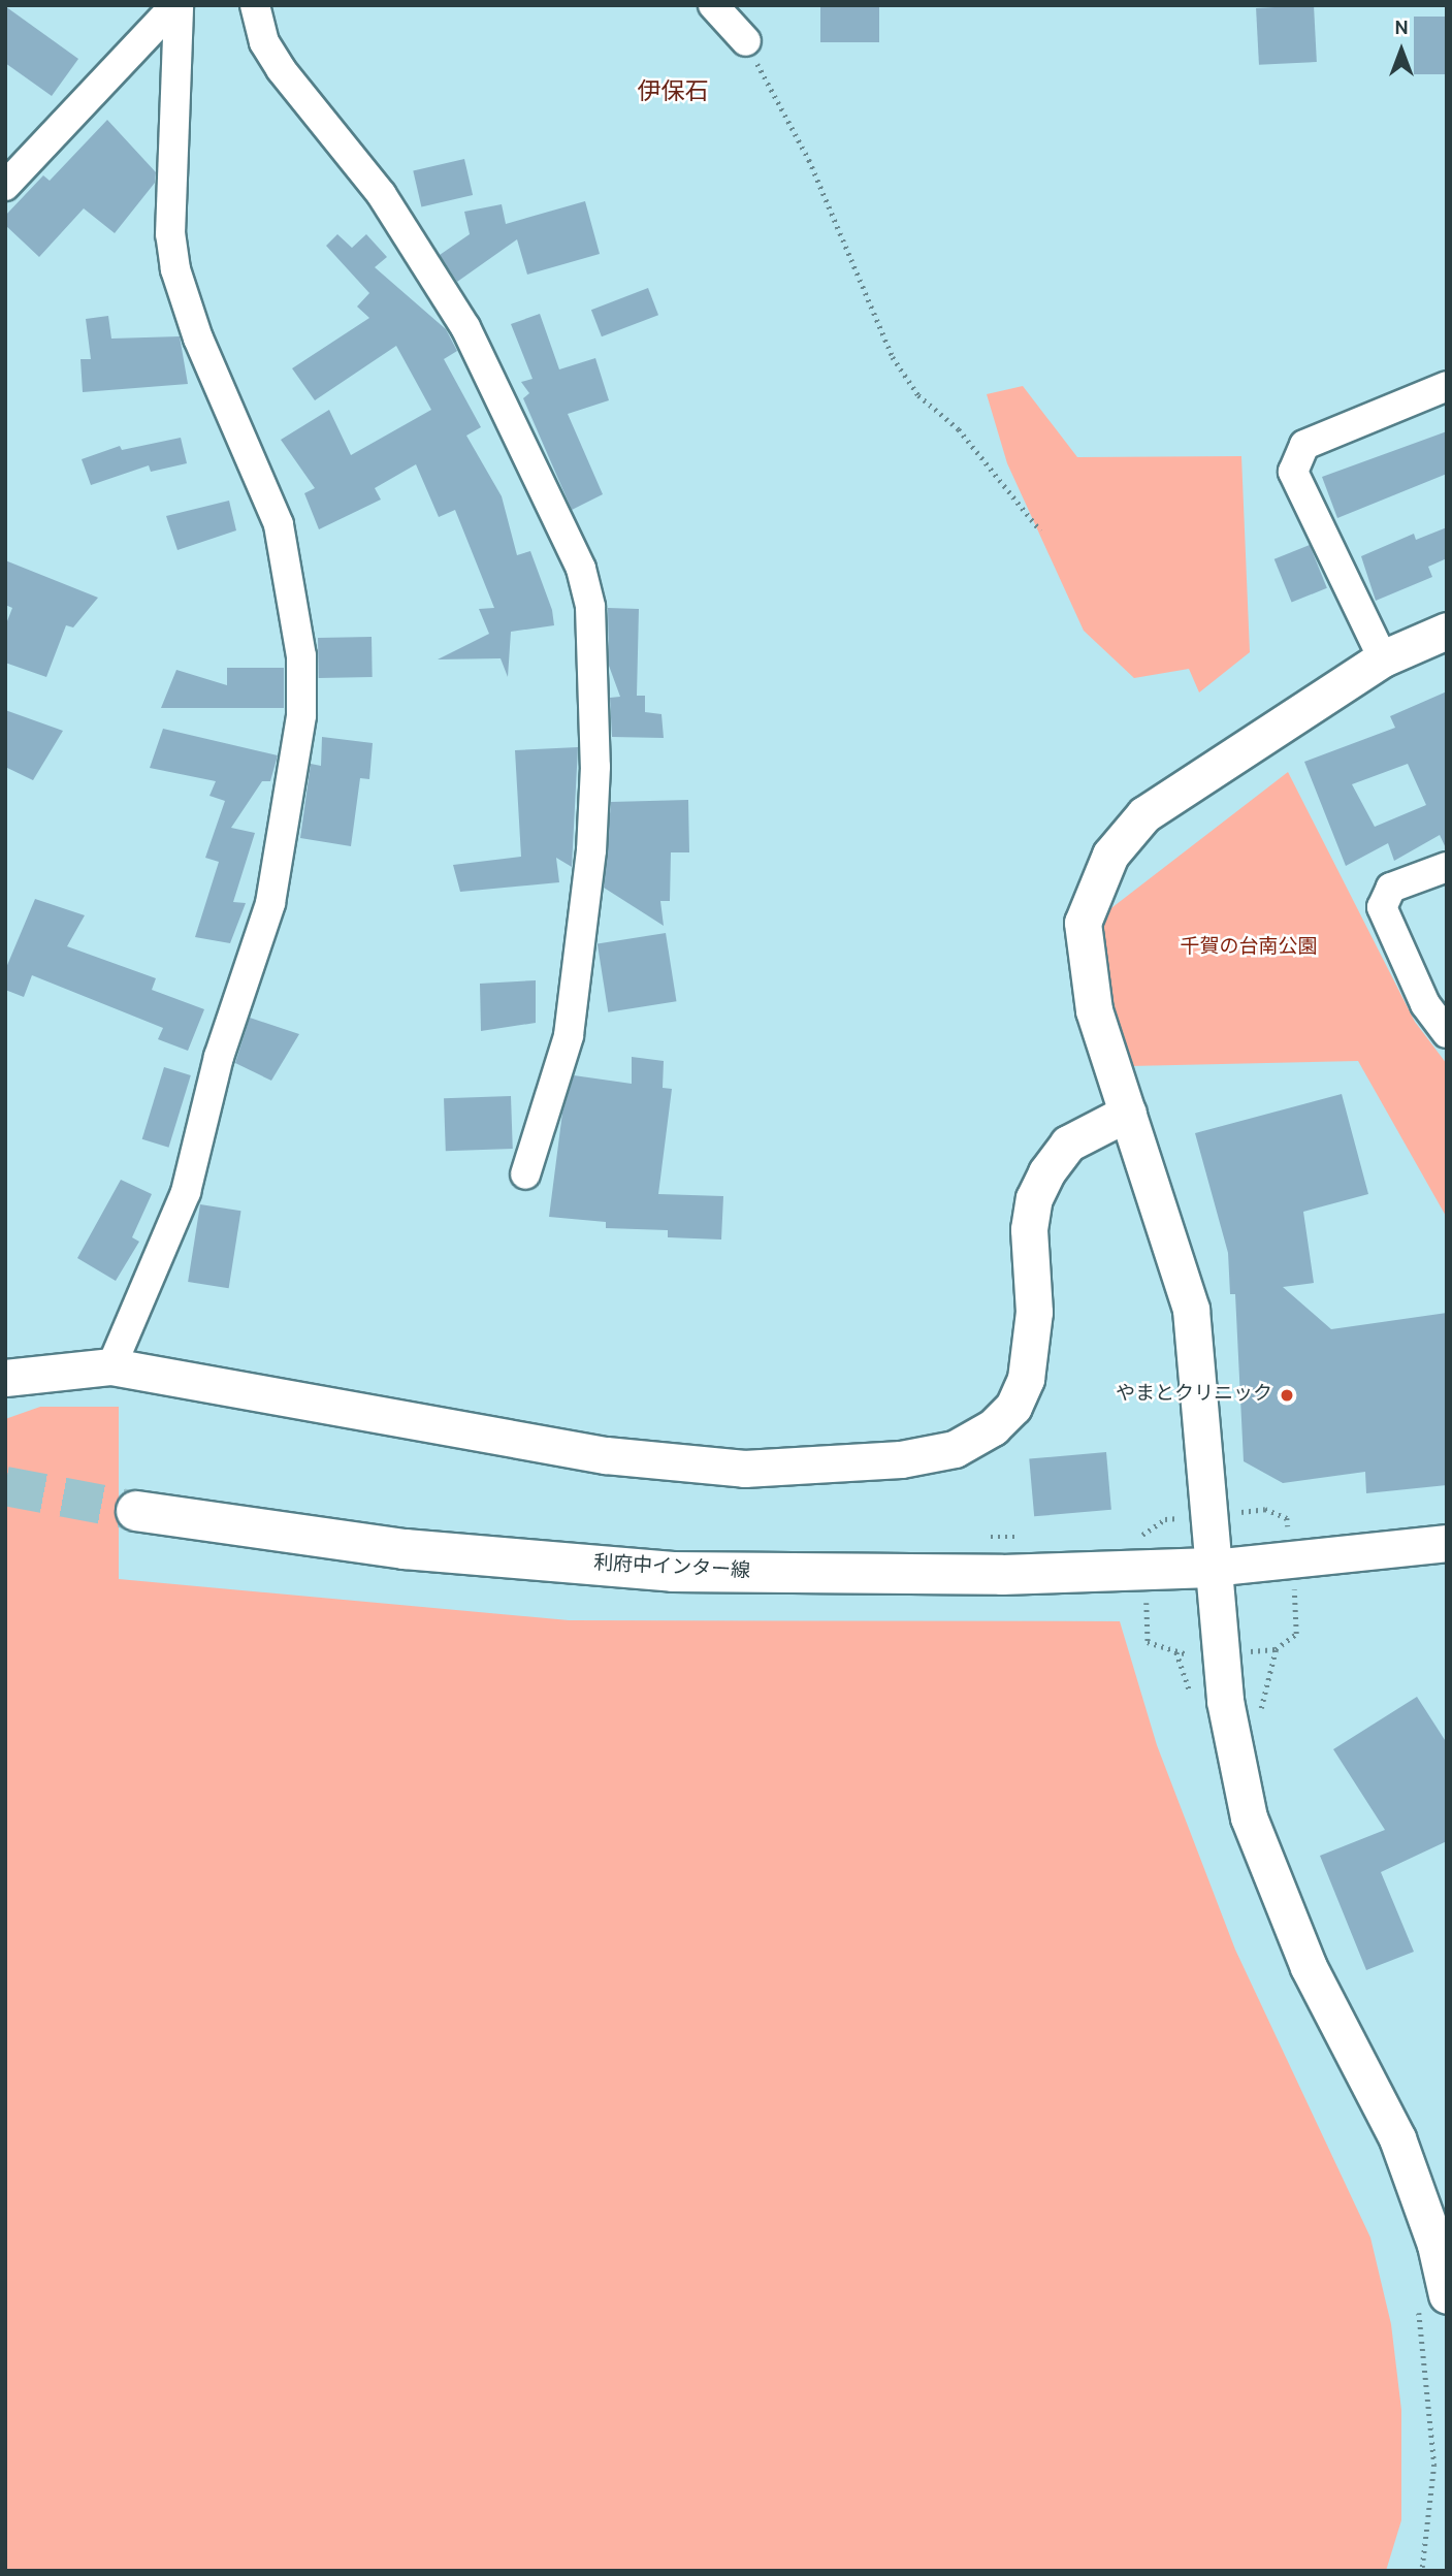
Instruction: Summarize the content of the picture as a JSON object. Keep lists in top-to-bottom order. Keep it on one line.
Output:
{"streets":{"main road":["利府中インター線"]},"districts":["伊保石"],"parks":["千賀の台南公園"],"places":["やまとクリニック"],"north":"top"}
